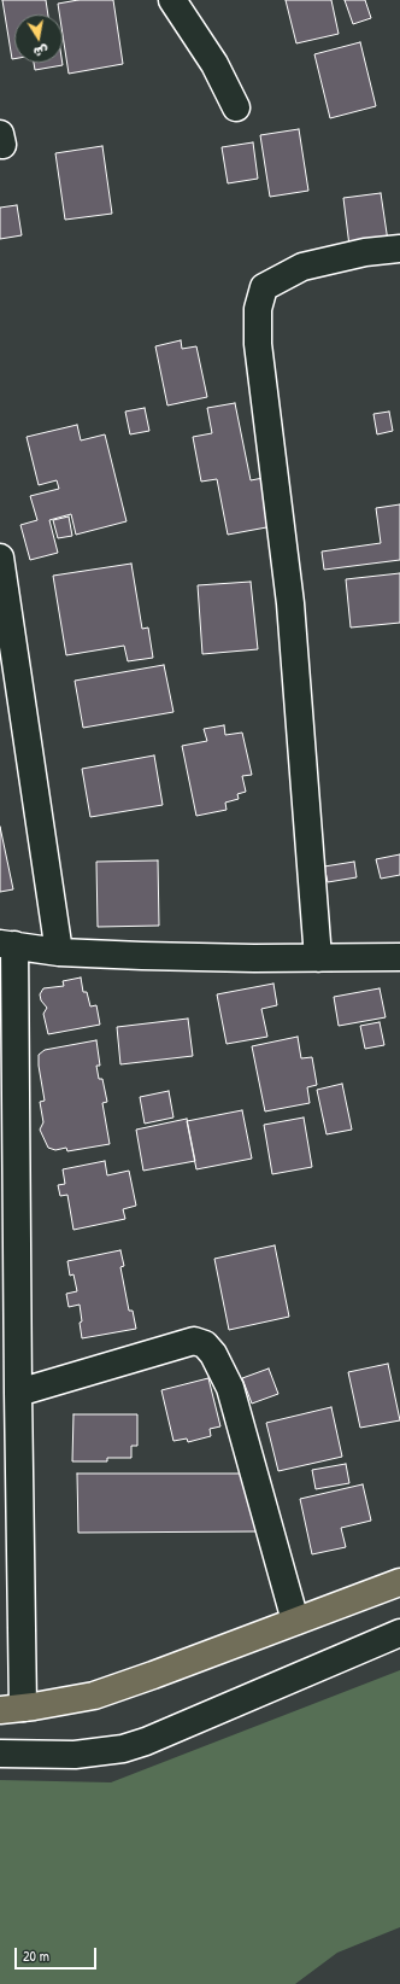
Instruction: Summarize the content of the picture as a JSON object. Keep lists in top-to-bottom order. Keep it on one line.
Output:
{"scale_bar":"20 m","north":"bottom"}
